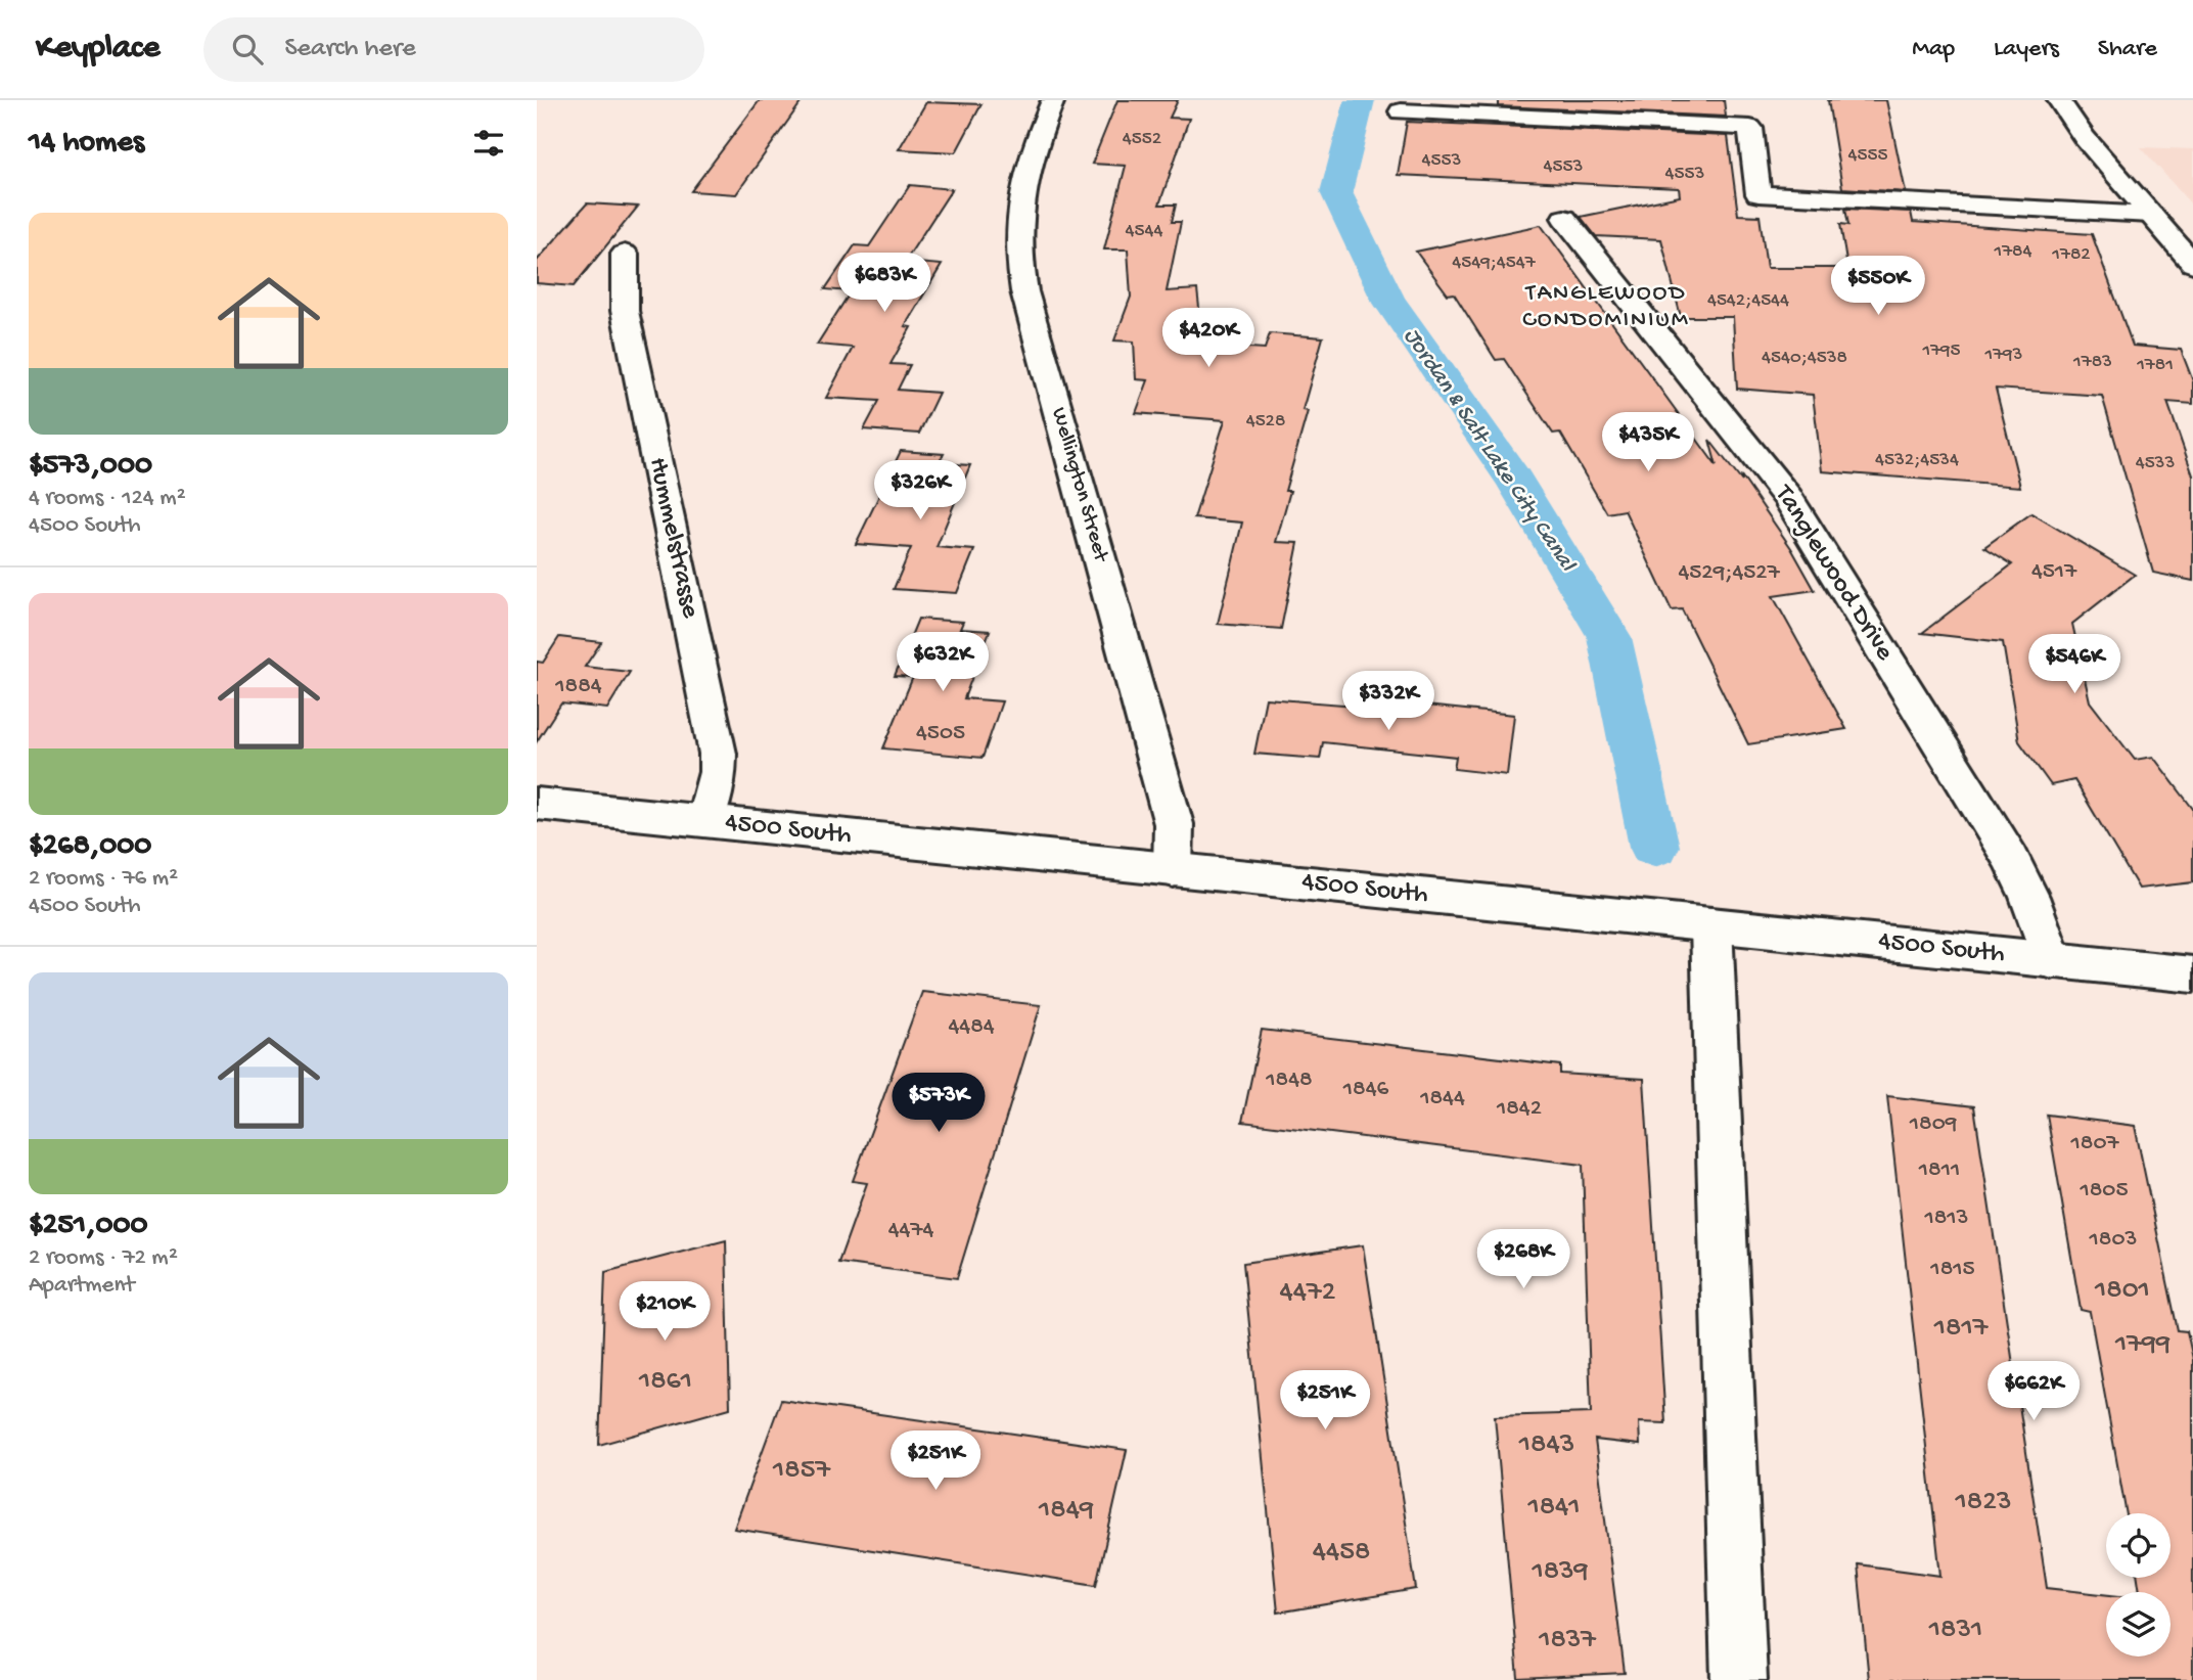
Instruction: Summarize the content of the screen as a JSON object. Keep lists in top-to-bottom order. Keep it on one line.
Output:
{"streets":{"street":["Wellington Street","Hummelstrasse","Tanglewood Drive","4500 South"]},"crossings":[["Wellington Street","4500 South"],["Hummelstrasse","4500 South"],["Tanglewood Drive","4500 South"]],"districts":["TANGLEWOOD CONDOMINIUM"],"water":["Jordan & Salt Lake City Canal"],"house_numbers":["4552","4555","4553","4553","4553","4544","1784","1782","4549;4547","4542;4544","1795","1793","4540;4538","1783","1781","4528","4532;4534","4533","4517","4529;4527","1884","4505","4484","1848","1846","1844","1842","1809","1807","1811","1805","1813","4474","1803","1815","1801","4472","1817","1799","1861","1843","1857","1823","1841","1849","4458","1839","1831","1837"],"page":{"header":"Keyplace","search":"Search here","nav":["Map","Layers","Share"],"heading":"14 homes","list":[{"name":"$573,000","note":"4 rooms · 124 m² · 4500 South"},{"name":"$268,000","note":"2 rooms · 76 m² · 4500 South"},{"name":"$251,000","note":"2 rooms · 72 m² · Apartment"}],"price":["$683K","$550K","$420K","$435K","$326K","$632K","$546K","$332K","$573K","$268K","$210K","$662K","$251K","$251K"]}}
